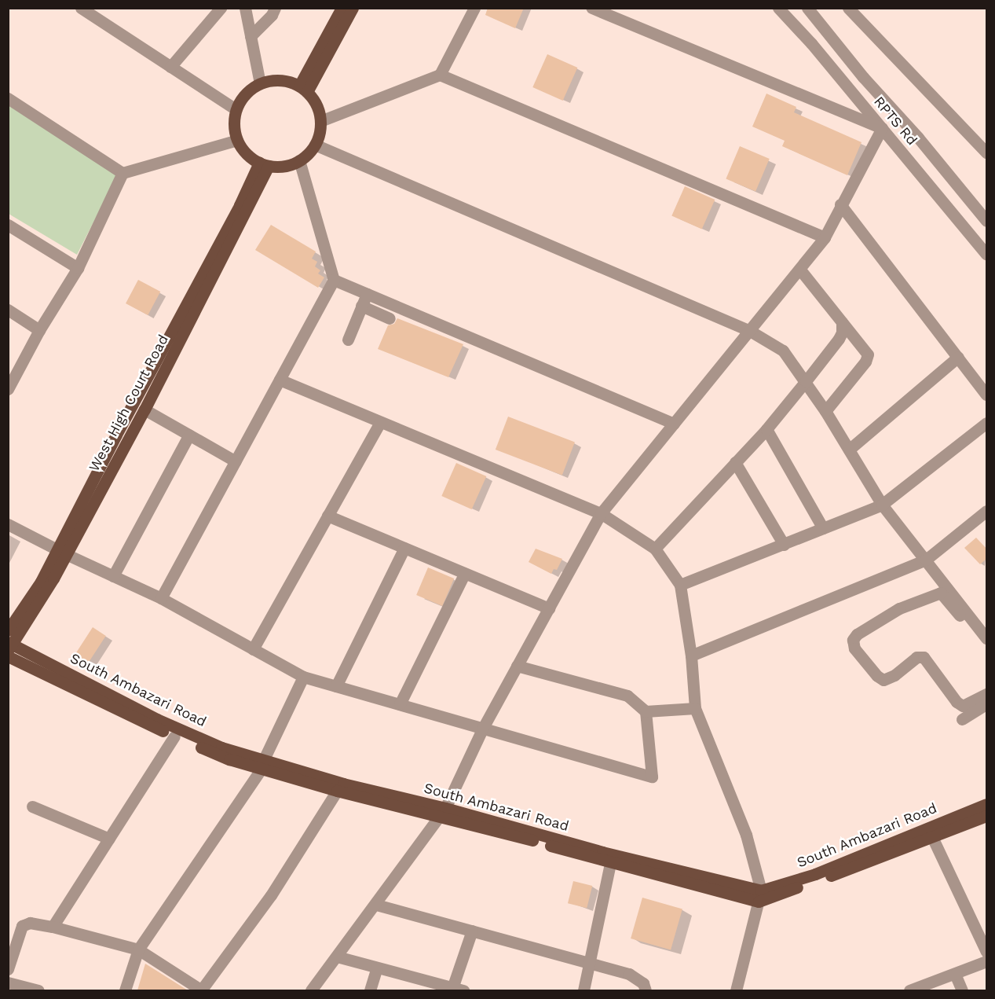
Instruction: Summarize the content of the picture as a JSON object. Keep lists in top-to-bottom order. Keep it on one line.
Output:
{"streets":{"main road":["West High Court Road","South Ambazari Road"],"street":["RPTS Rd"]},"crossings":[["West High Court Road","South Ambazari Road"]]}
